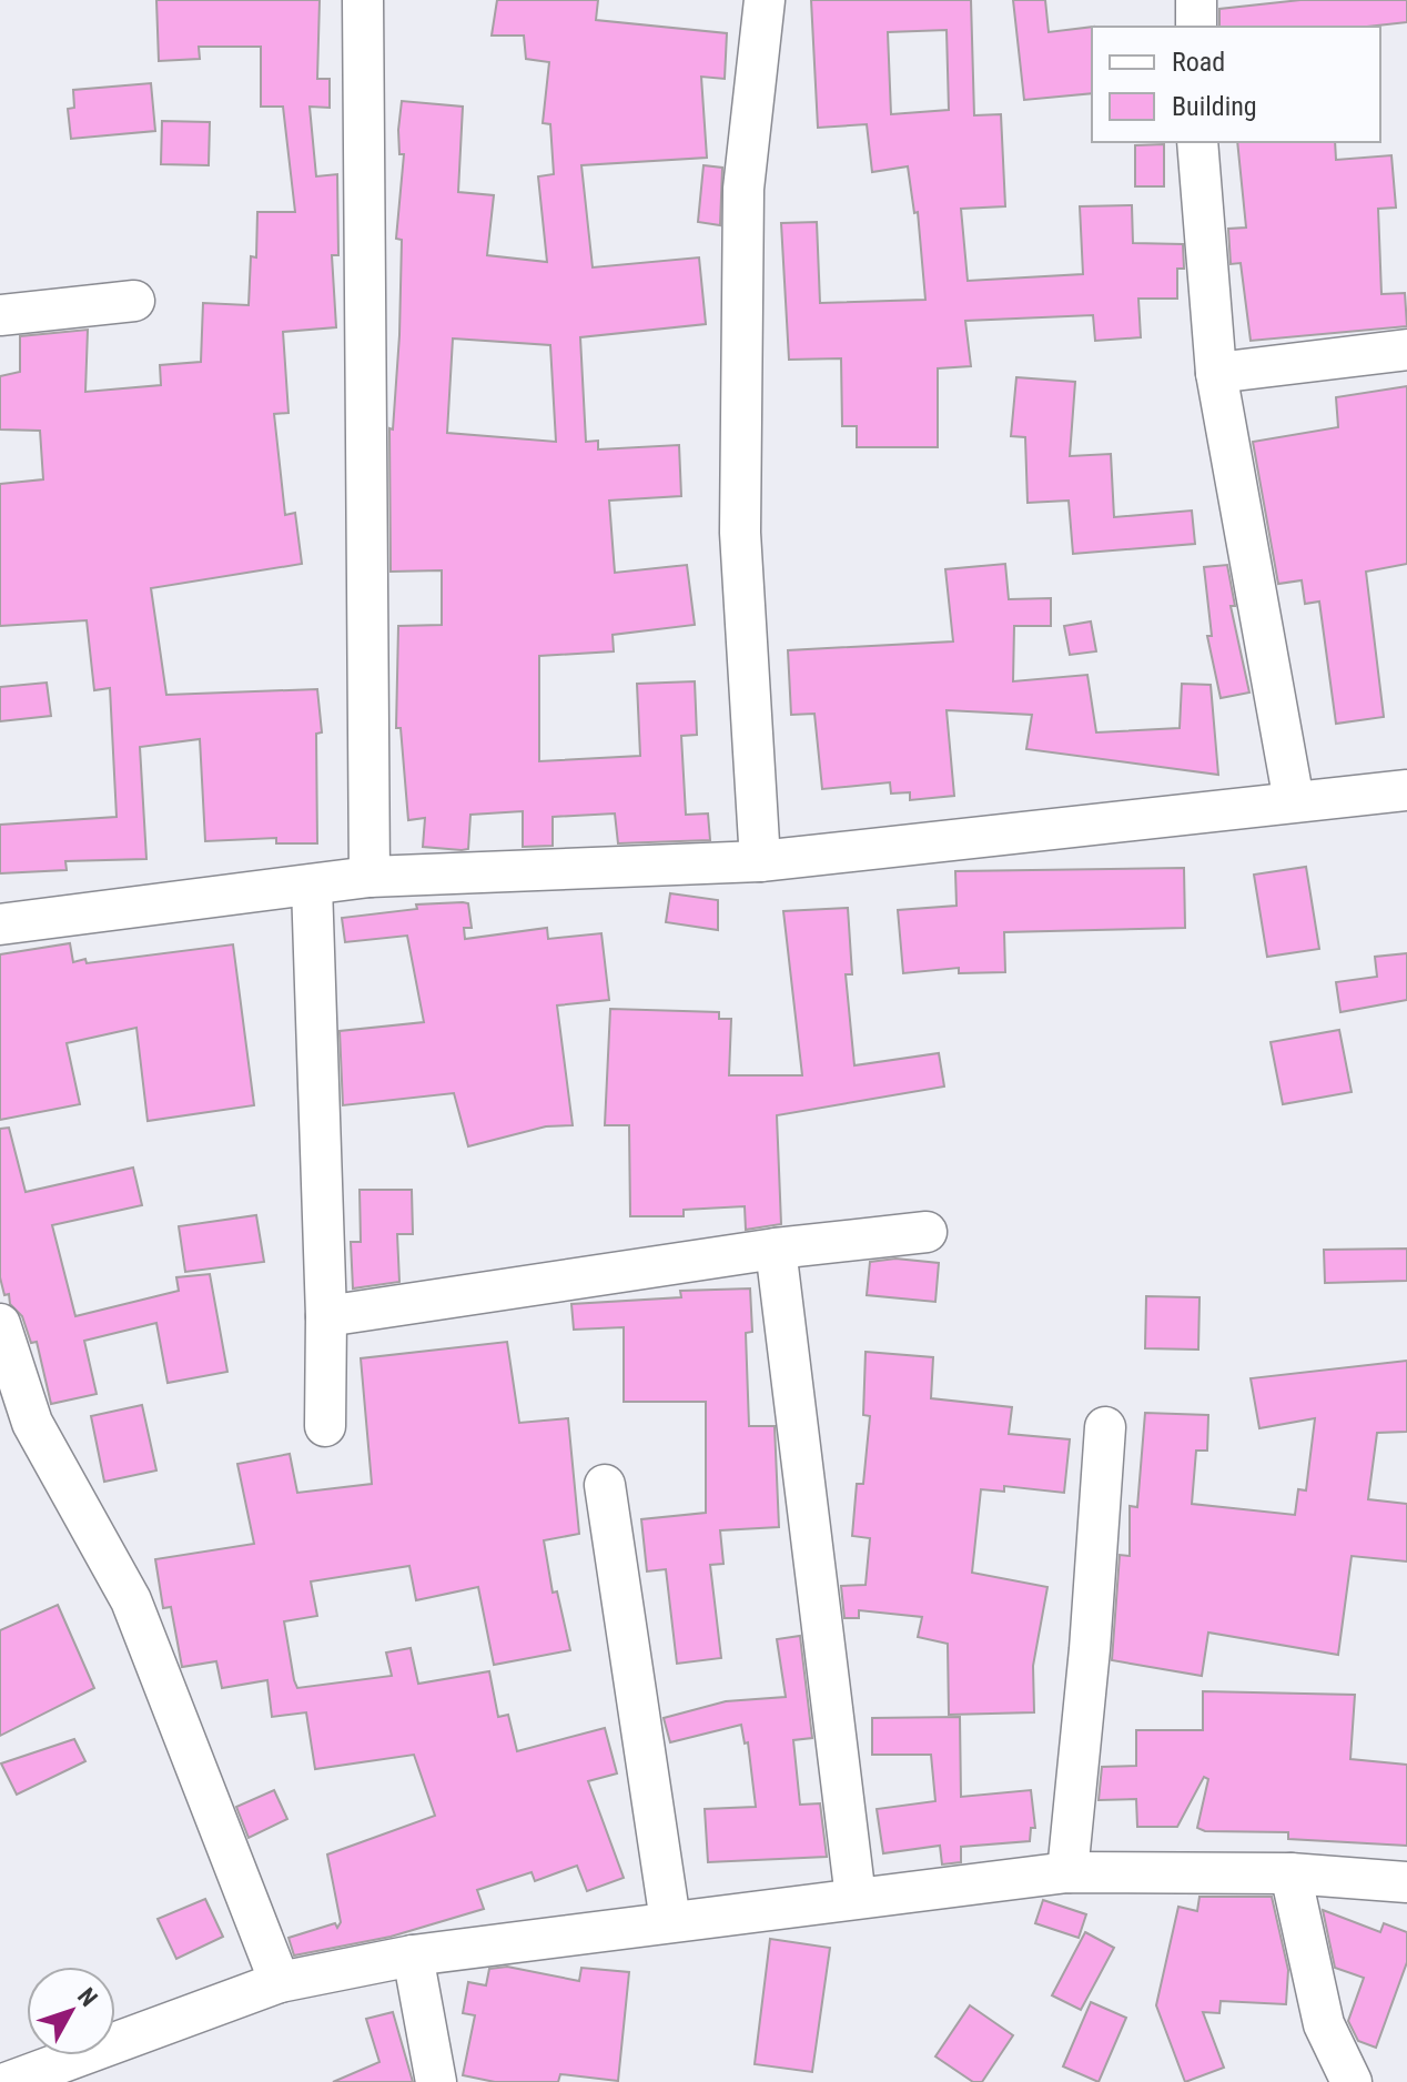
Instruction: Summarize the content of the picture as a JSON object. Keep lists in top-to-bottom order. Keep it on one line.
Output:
{"legend":["Road","Building"],"north":"top right"}
